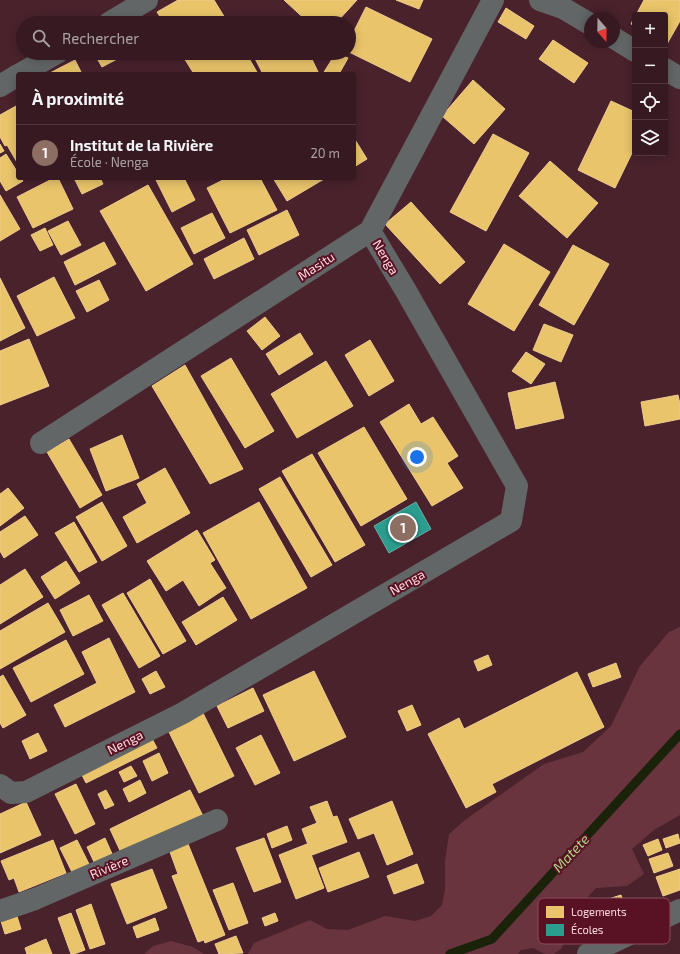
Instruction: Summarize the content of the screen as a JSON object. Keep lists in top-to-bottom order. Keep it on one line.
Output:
{"streets":{"street":["Nenga","Masitu","Rivière"]},"crossings":[["Nenga","Masitu"]],"water":["Matete"],"legend":["Logements","Écoles"],"north":"bottom","page":{"map_buttons":["+","−"],"search":"Rechercher","heading":"À proximité","list":[{"mark":"1","name":"Institut de la Rivière","note":"École · Nenga","value":"20 m"}],"pins":"1"}}
